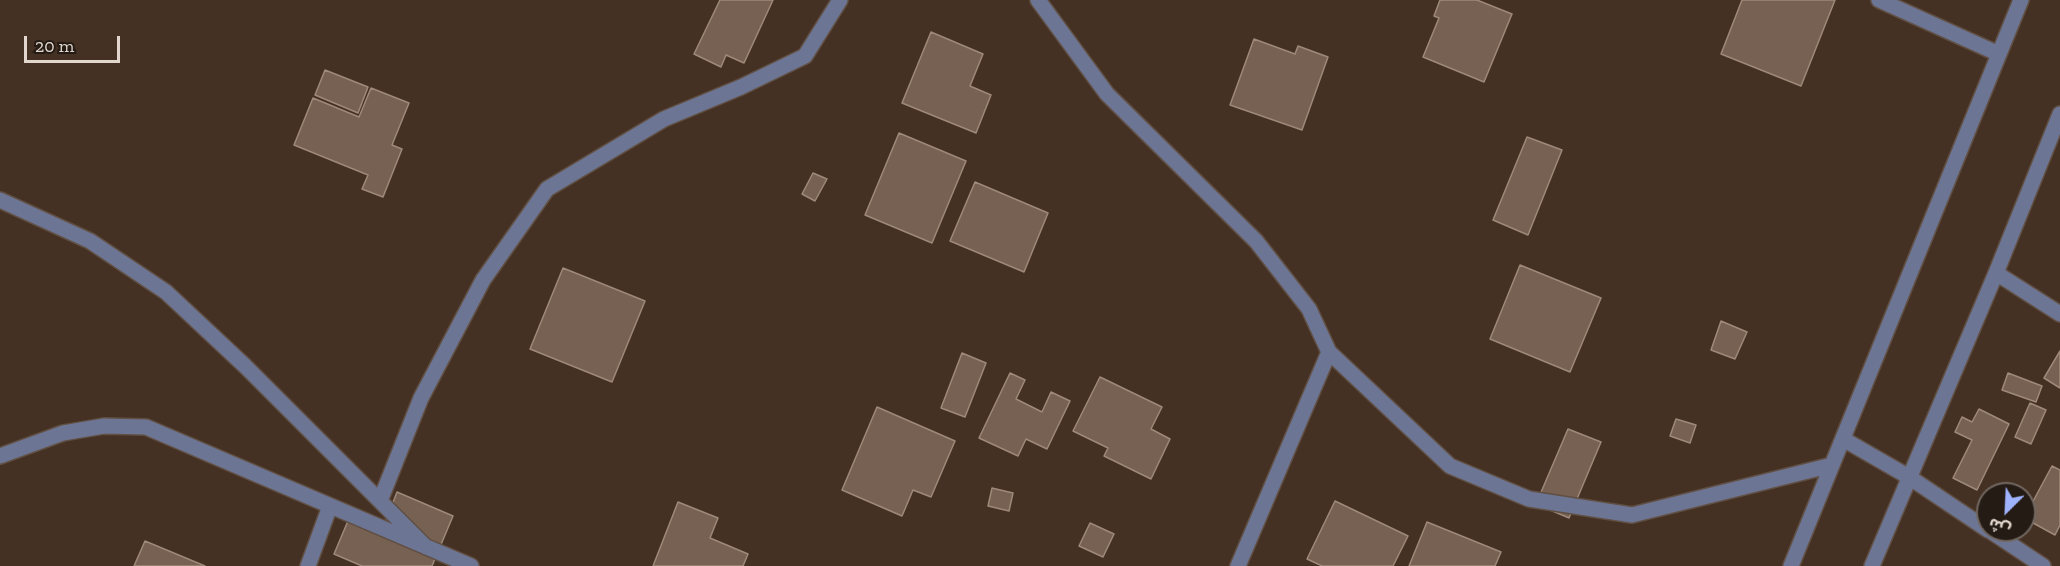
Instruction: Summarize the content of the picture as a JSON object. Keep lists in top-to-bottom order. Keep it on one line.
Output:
{"scale_bar":"20 m","north":"bottom left"}
